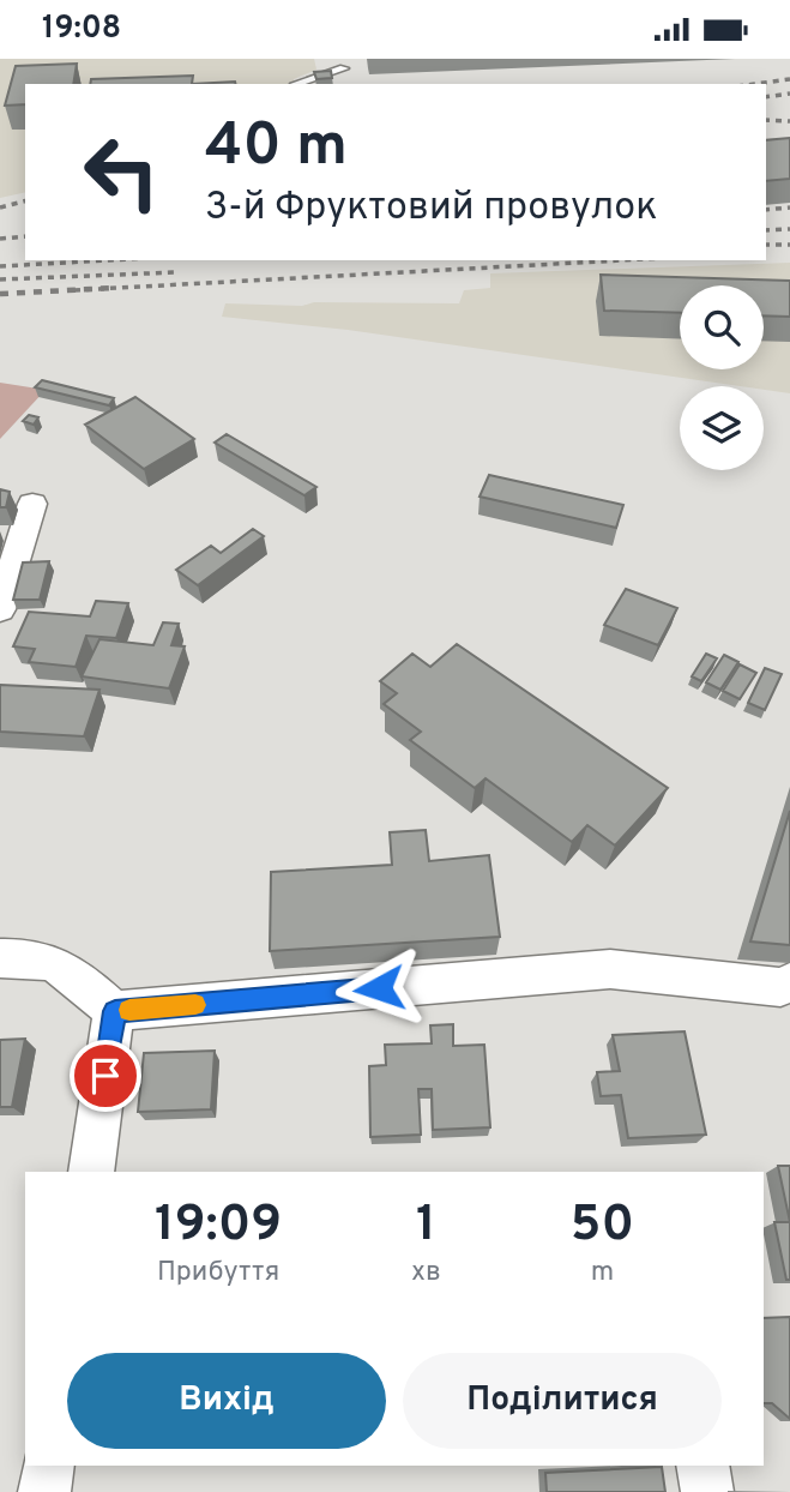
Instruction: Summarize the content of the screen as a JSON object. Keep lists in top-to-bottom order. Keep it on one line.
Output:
{"page":{"status":"19:08","turn":["40 m","3-й Фруктовий провулок"],"eta":["19:09","Прибуття","1","хв","50","m"],"buttons":["Вихід","Поділитися"]}}
